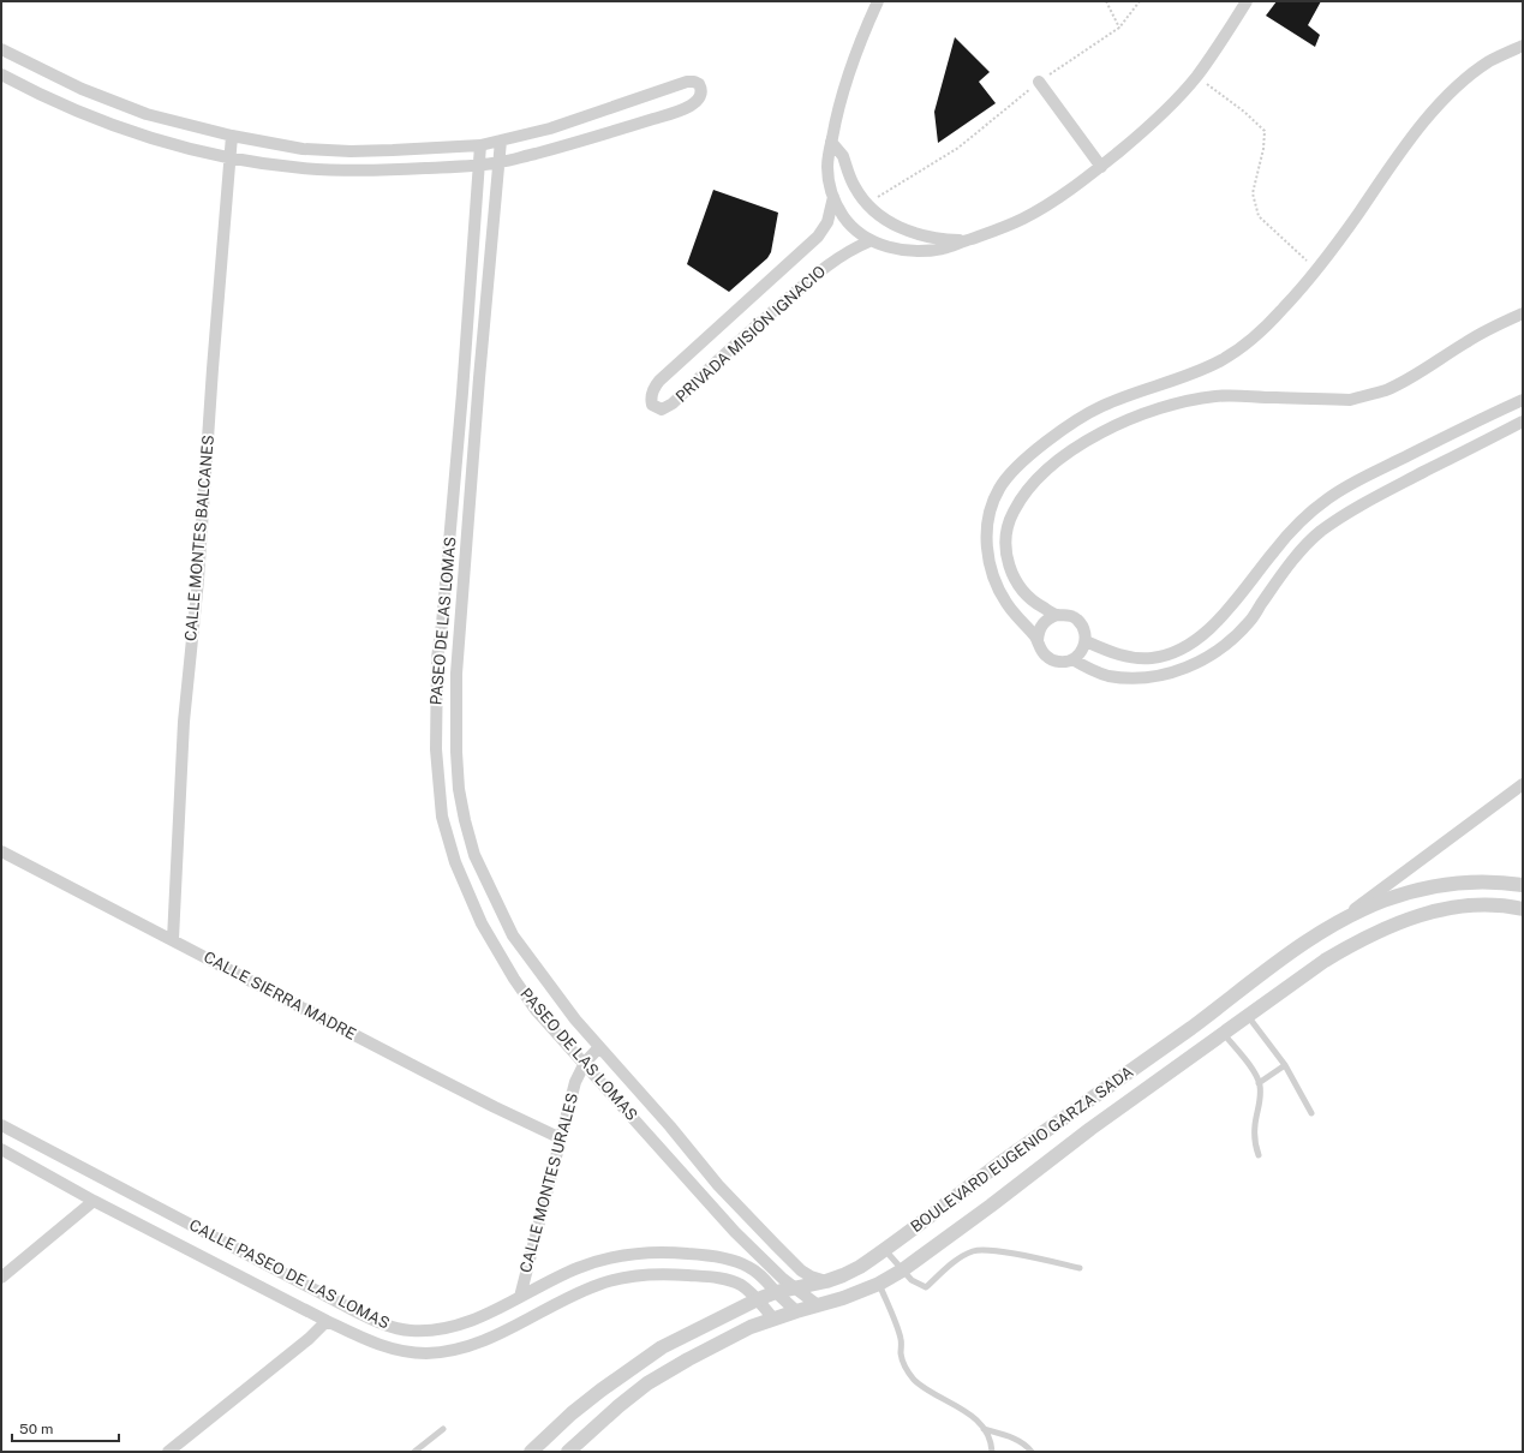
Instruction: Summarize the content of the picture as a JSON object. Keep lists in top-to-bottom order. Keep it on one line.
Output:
{"streets":{"street":["PRIVADA MISIÓN IGNACIO","CALLE MONTES BALCANES","PASEO DE LAS LOMAS","CALLE SIERRA MADRE","BOULEVARD EUGENIO GARZA SADA","CALLE MONTES URALES","CALLE PASEO DE LAS LOMAS"]},"crossings":[["CALLE MONTES BALCANES","CALLE SIERRA MADRE"],["PASEO DE LAS LOMAS","BOULEVARD EUGENIO GARZA SADA"],["PASEO DE LAS LOMAS","CALLE MONTES URALES"],["CALLE SIERRA MADRE","CALLE MONTES URALES"],["BOULEVARD EUGENIO GARZA SADA","CALLE PASEO DE LAS LOMAS"],["CALLE MONTES URALES","CALLE PASEO DE LAS LOMAS"]],"scale_bar":"50 m"}
